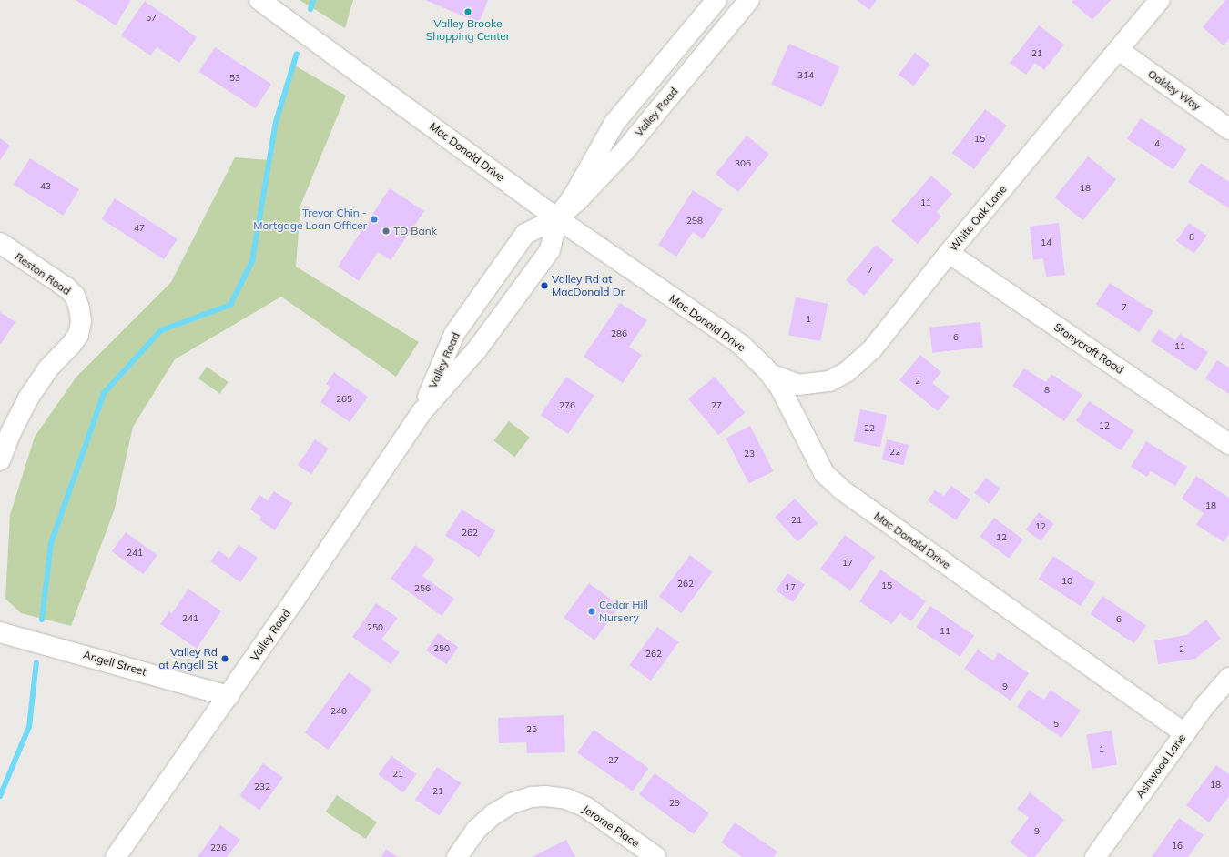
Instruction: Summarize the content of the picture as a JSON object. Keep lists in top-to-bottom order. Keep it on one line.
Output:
{"streets":{"street":["Oakley Way","Valley Road","Mac Donald Drive","White Oak Lane","Reston Road","Stonycroft Road","Angell Street","Ashwood Lane","Jerome Place"]},"crossings":[["Oakley Way","White Oak Lane"],["Valley Road","Mac Donald Drive"],["Valley Road","Angell Street"],["Mac Donald Drive","White Oak Lane"],["Mac Donald Drive","Ashwood Lane"],["White Oak Lane","Stonycroft Road"]],"places":["Valley Brooke Shopping Center","Trevor Chin - Mortgage Loan Officer","TD Bank","Valley Rd at MacDonald Dr","Cedar Hill Nursery","Valley Rd at Angell St"],"house_numbers":["57","21","314","53","15","4","306","43","18","11","298","47","8","14","7","7","1","286","6","11","2","8","265","276","27","12","22","22","23","18","21","12","262","12","241","17","10","262","15","17","256","241","6","250","11","250","2","262","9","240","5","25","1","27","21","18","232","21","29","9","16","226"]}
